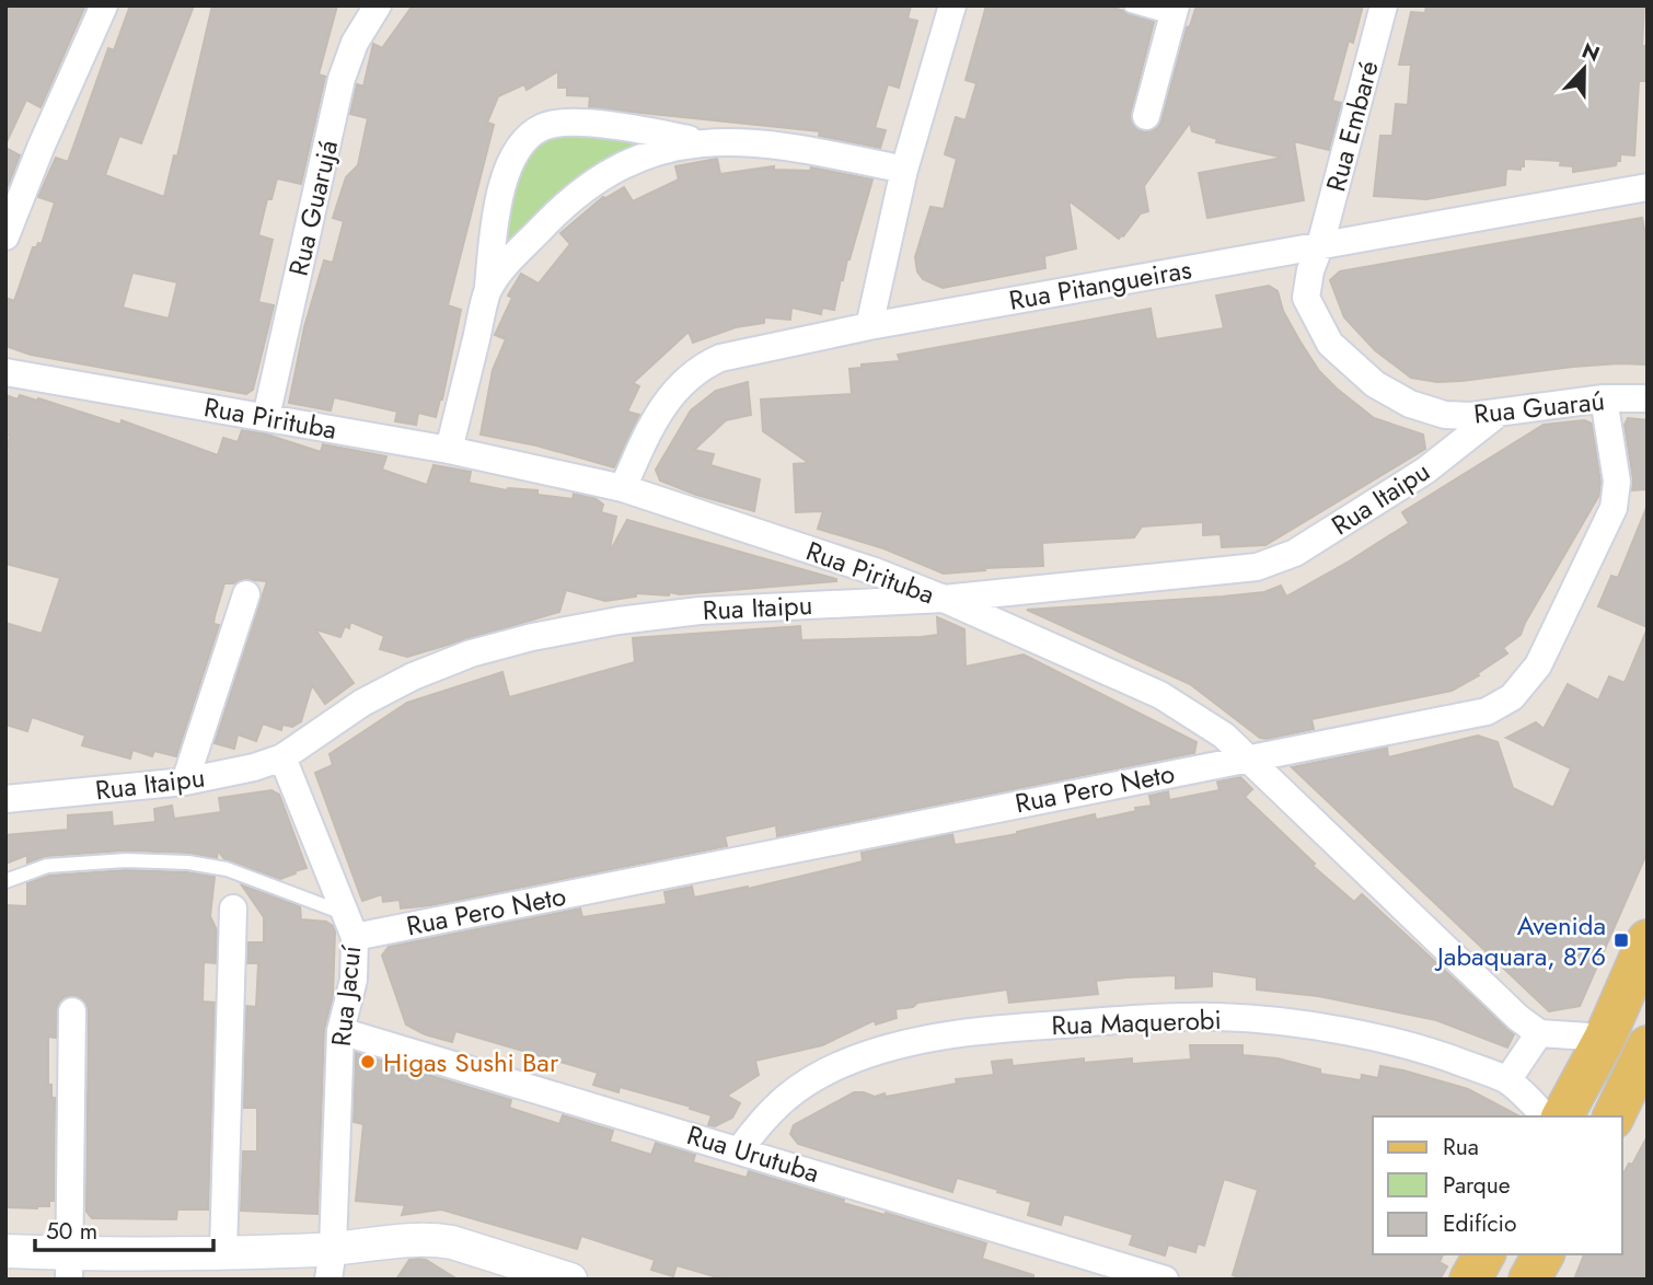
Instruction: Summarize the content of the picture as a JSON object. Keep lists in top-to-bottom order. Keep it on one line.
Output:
{"streets":{"street":["Rua Embaré","Rua Guarujá","Rua Pitangueiras","Rua Guaraú","Rua Pirituba","Rua Itaipu","Rua Pero Neto","Rua Jacuí","Rua Maquerobi","Rua Urutuba"]},"crossings":[["Rua Embaré","Rua Pitangueiras"],["Rua Embaré","Rua Guaraú"],["Rua Guarujá","Rua Pirituba"],["Rua Pitangueiras","Rua Guaraú"],["Rua Pitangueiras","Rua Pirituba"],["Rua Guaraú","Rua Itaipu"],["Rua Guaraú","Rua Pero Neto"],["Rua Pirituba","Rua Itaipu"],["Rua Pirituba","Rua Pero Neto"],["Rua Itaipu","Rua Jacuí"],["Rua Pero Neto","Rua Jacuí"],["Rua Jacuí","Rua Urutuba"],["Rua Maquerobi","Rua Urutuba"]],"places":{"transit":["Avenida Jabaquara, 876"],"other":["Higas Sushi Bar"]},"legend":["Rua","Parque","Edifício"],"scale_bar":"50 m","north":"top"}
